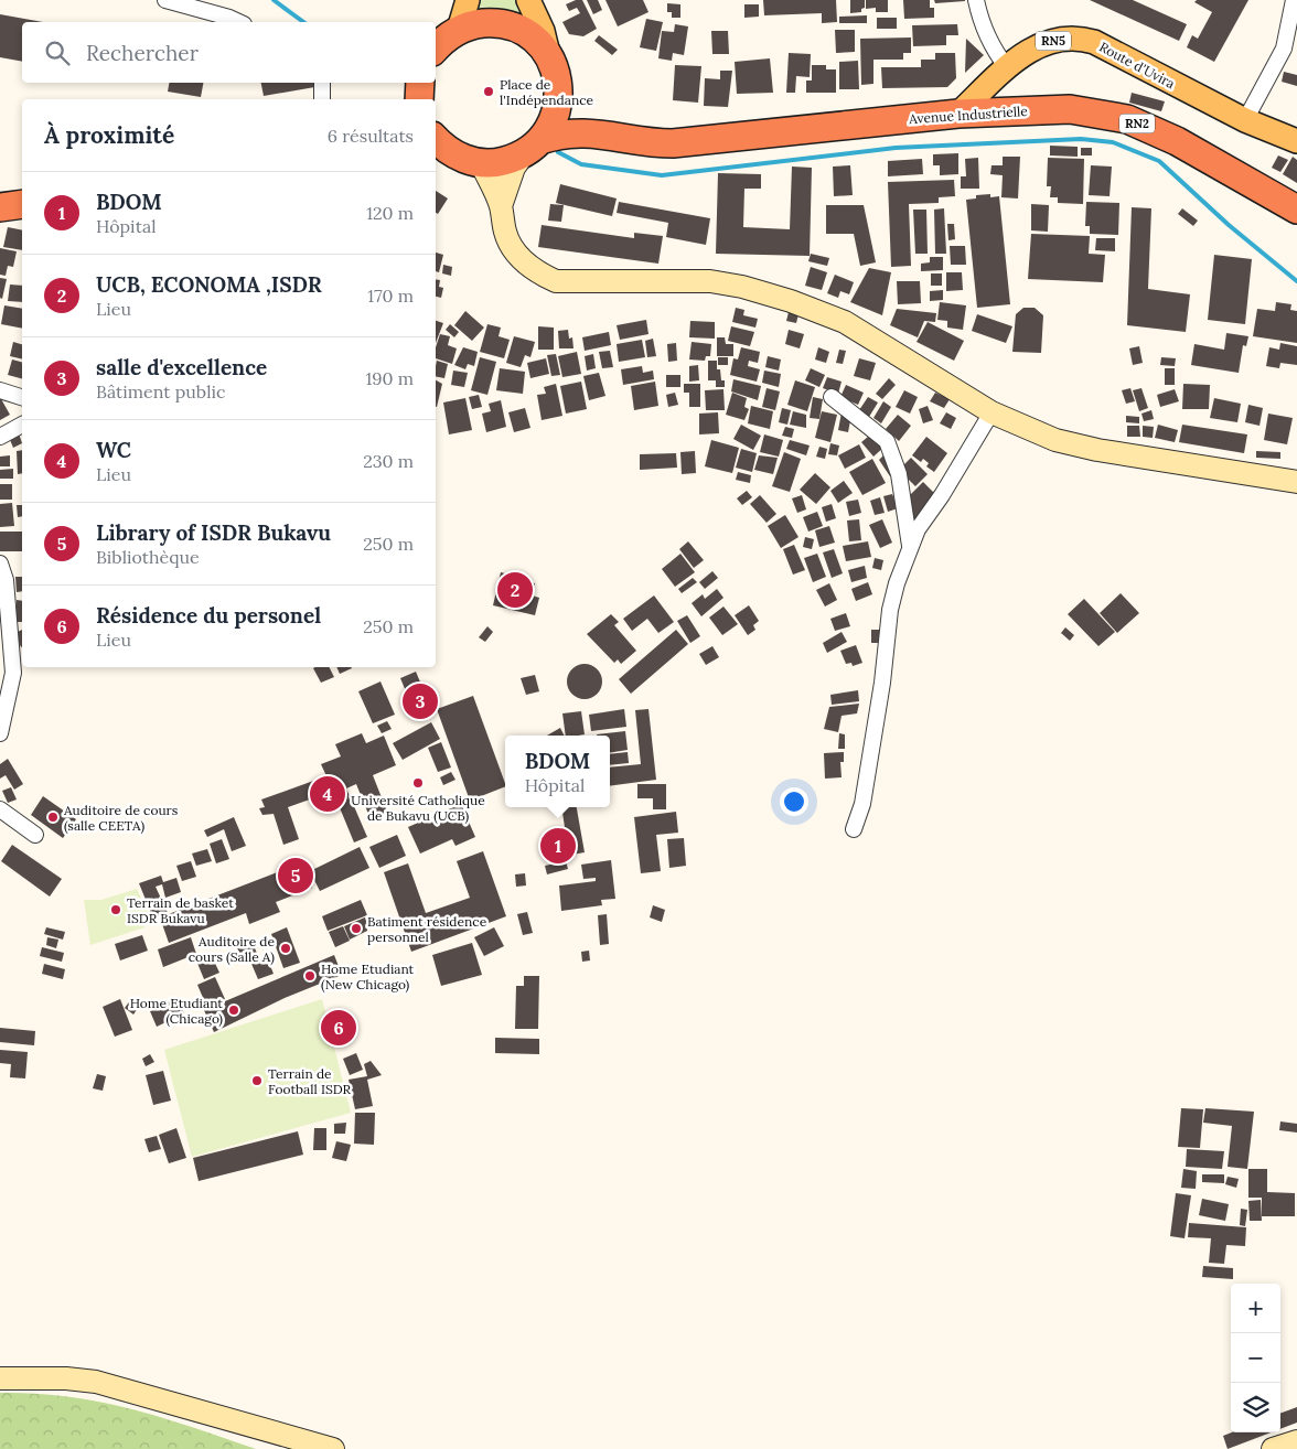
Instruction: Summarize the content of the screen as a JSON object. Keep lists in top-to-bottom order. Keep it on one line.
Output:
{"streets":{"highway":["Avenue Industrielle","RN2"],"main road":["RN5","Route d'Uvira"]},"crossings":[["Route d'Uvira","Avenue Industrielle"]],"places":["Place de l'Indépendance","Université Catholique de Bukavu (UCB)","Auditoire de cours (salle CEETA)","Terrain de basket ISDR Bukavu","Batiment résidence personnel","Auditoire de cours (Salle A)","Home Etudiant (New Chicago)","Home Etudiant (Chicago)","Terrain de Football ISDR"],"page":{"search":"Rechercher","heading":["À proximité","6 résultats"],"list":[{"mark":"1","name":"BDOM","note":"Hôpital","value":"120 m"},{"mark":"2","name":"UCB, ECONOMA ,ISDR","note":"Lieu","value":"170 m"},{"mark":"3","name":"salle d'excellence","note":"Bâtiment public","value":"190 m"},{"mark":"4","name":"WC","note":"Lieu","value":"230 m"},{"mark":"5","name":"Library of ISDR Bukavu","note":"Bibliothèque","value":"250 m"},{"mark":"6","name":"Résidence du personel","note":"Lieu","value":"250 m"}],"pins":["2","3","4","1","5","6"],"popup":["BDOM","Hôpital"],"map_buttons":["+","−"]}}
